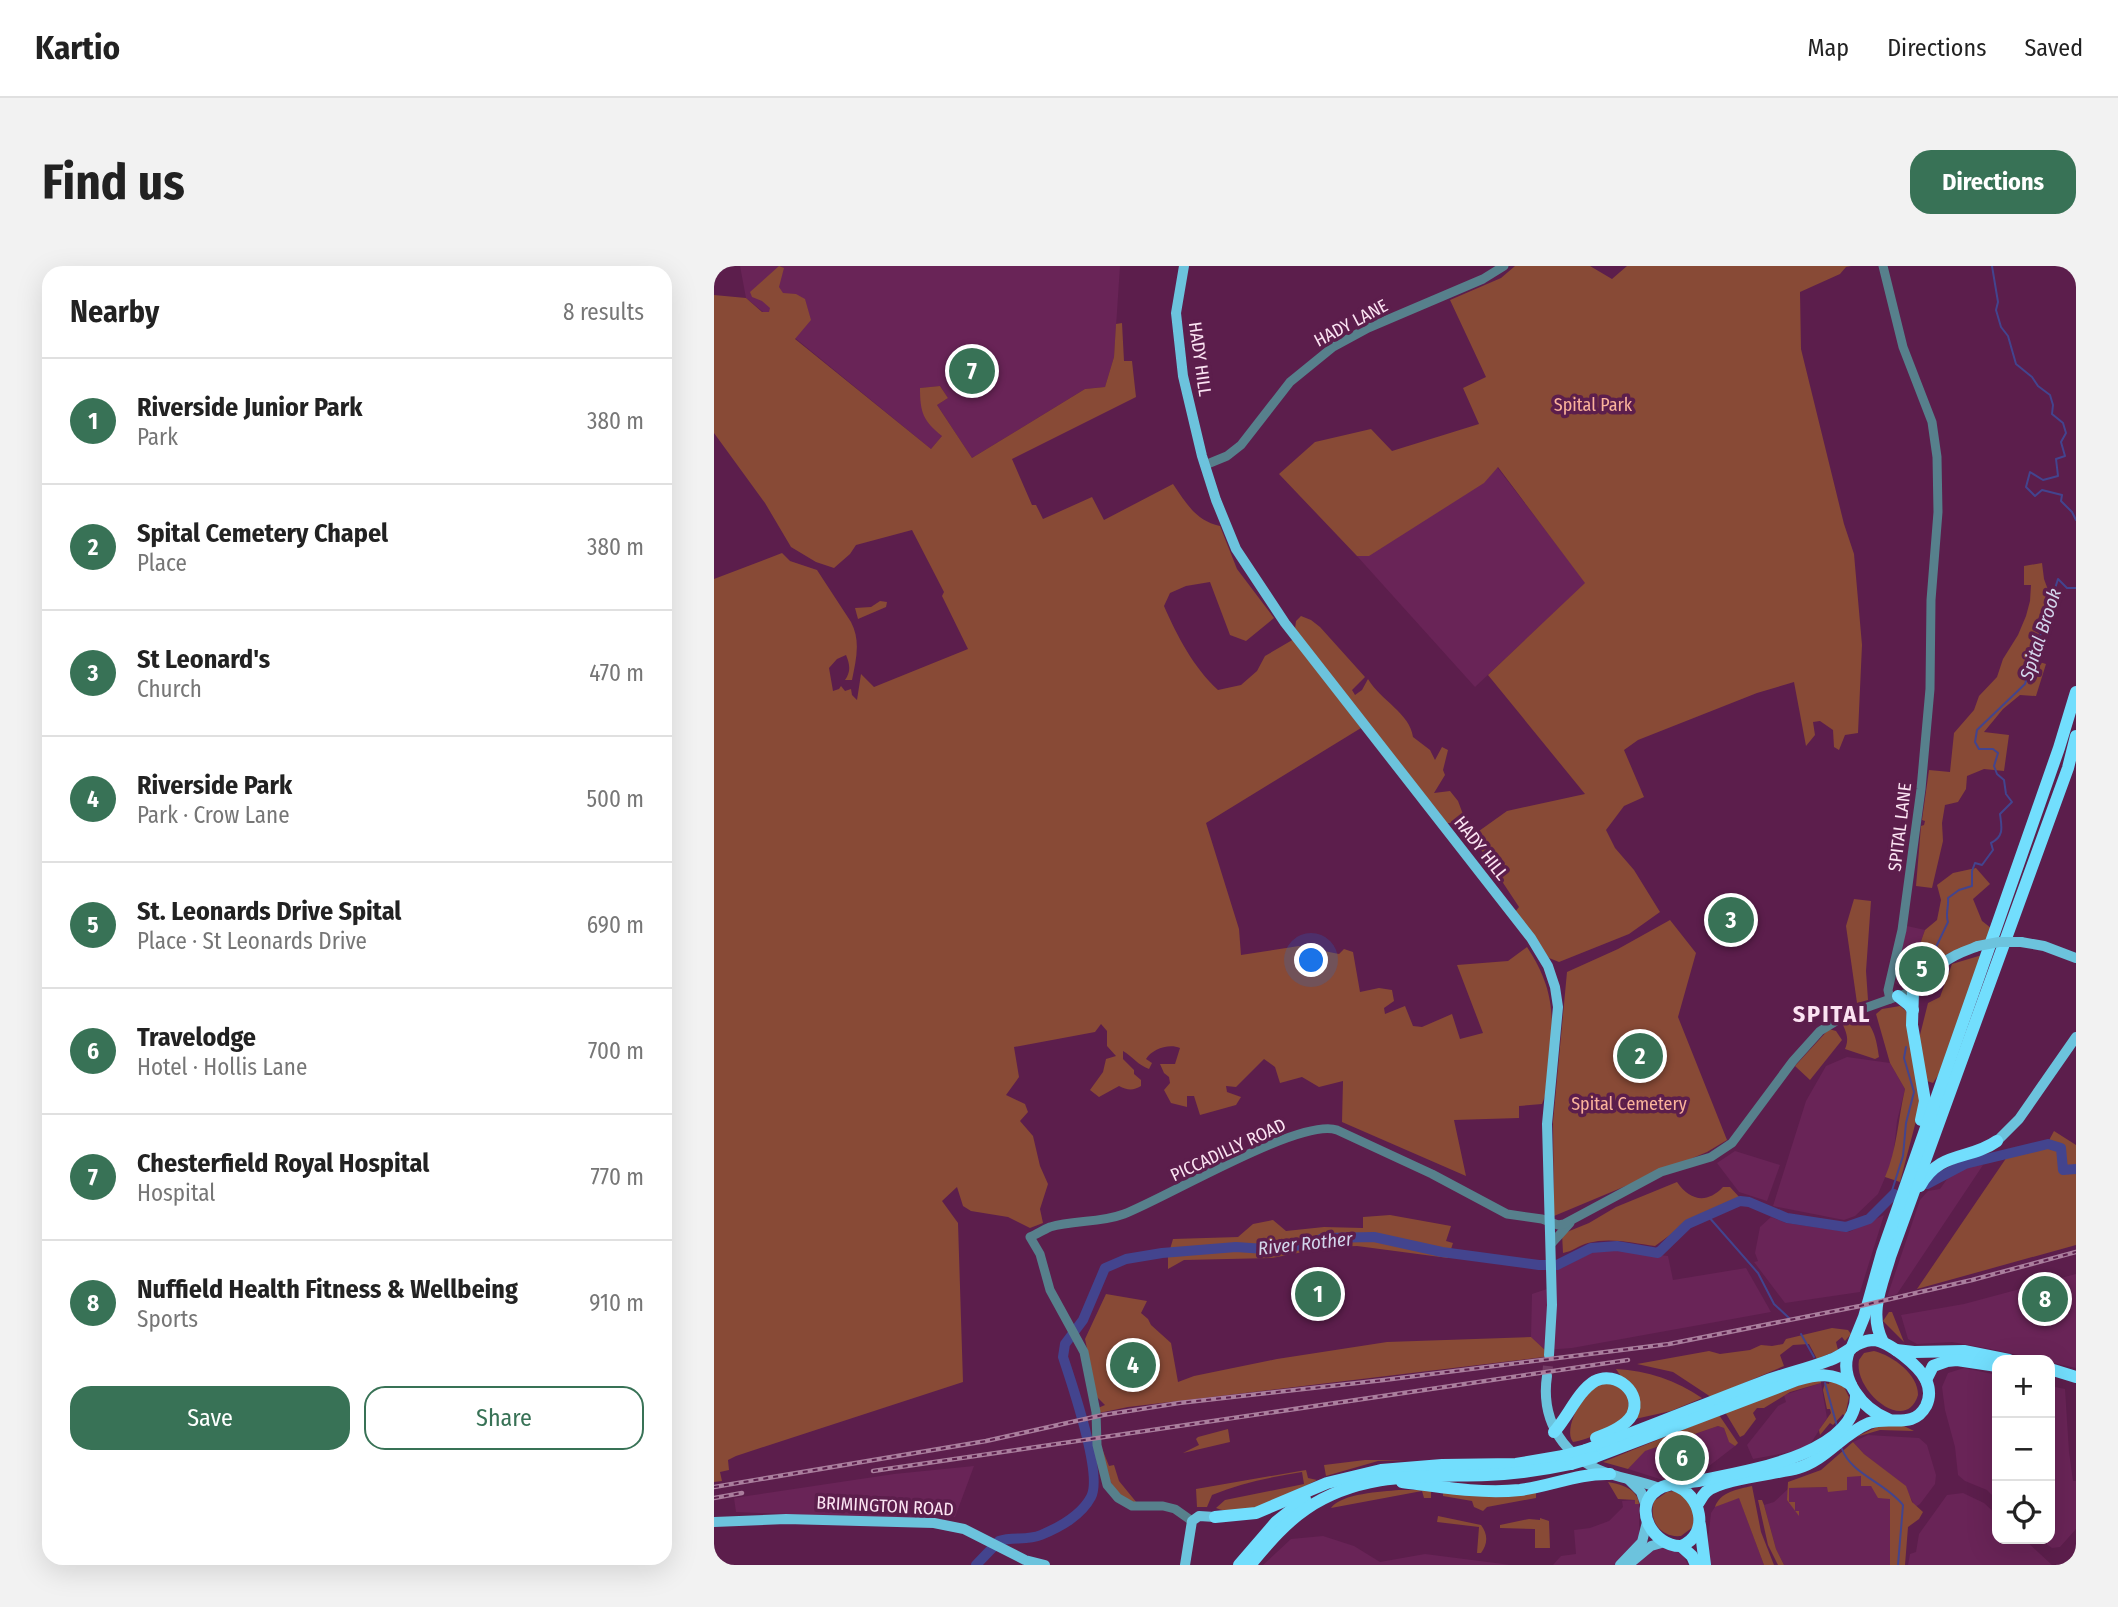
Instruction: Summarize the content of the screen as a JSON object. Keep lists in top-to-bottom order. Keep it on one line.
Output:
{"streets":{"main road":["HADY HILL","BRIMINGTON ROAD"],"street":["HADY LANE","SPITAL LANE","PICCADILLY ROAD"]},"crossings":[["HADY LANE","HADY HILL"],["HADY HILL","PICCADILLY ROAD"]],"districts":["SPITAL"],"water":["Spital Brook","River Rother"],"parks":["Spital Park","Spital Cemetery"],"page":{"header":"Kartio","nav":["Map","Directions","Saved"],"buttons":["Directions",["Save","Share"]],"title":"Find us","heading":["Nearby","8 results"],"pins":["7","3","5","2","1","8","4","6"],"list":[{"mark":"1","name":"Riverside Junior Park","note":"Park","value":"380 m"},{"mark":"2","name":"Spital Cemetery Chapel","note":"Place","value":"380 m"},{"mark":"3","name":"St Leonard's","note":"Church","value":"470 m"},{"mark":"4","name":"Riverside Park","note":"Park · Crow Lane","value":"500 m"},{"mark":"5","name":"St. Leonards Drive Spital","note":"Place · St Leonards Drive","value":"690 m"},{"mark":"6","name":"Travelodge","note":"Hotel · Hollis Lane","value":"700 m"},{"mark":"7","name":"Chesterfield Royal Hospital","note":"Hospital","value":"770 m"},{"mark":"8","name":"Nuffield Health Fitness & Wellbeing","note":"Sports","value":"910 m"}],"map_buttons":["+","−"]}}
